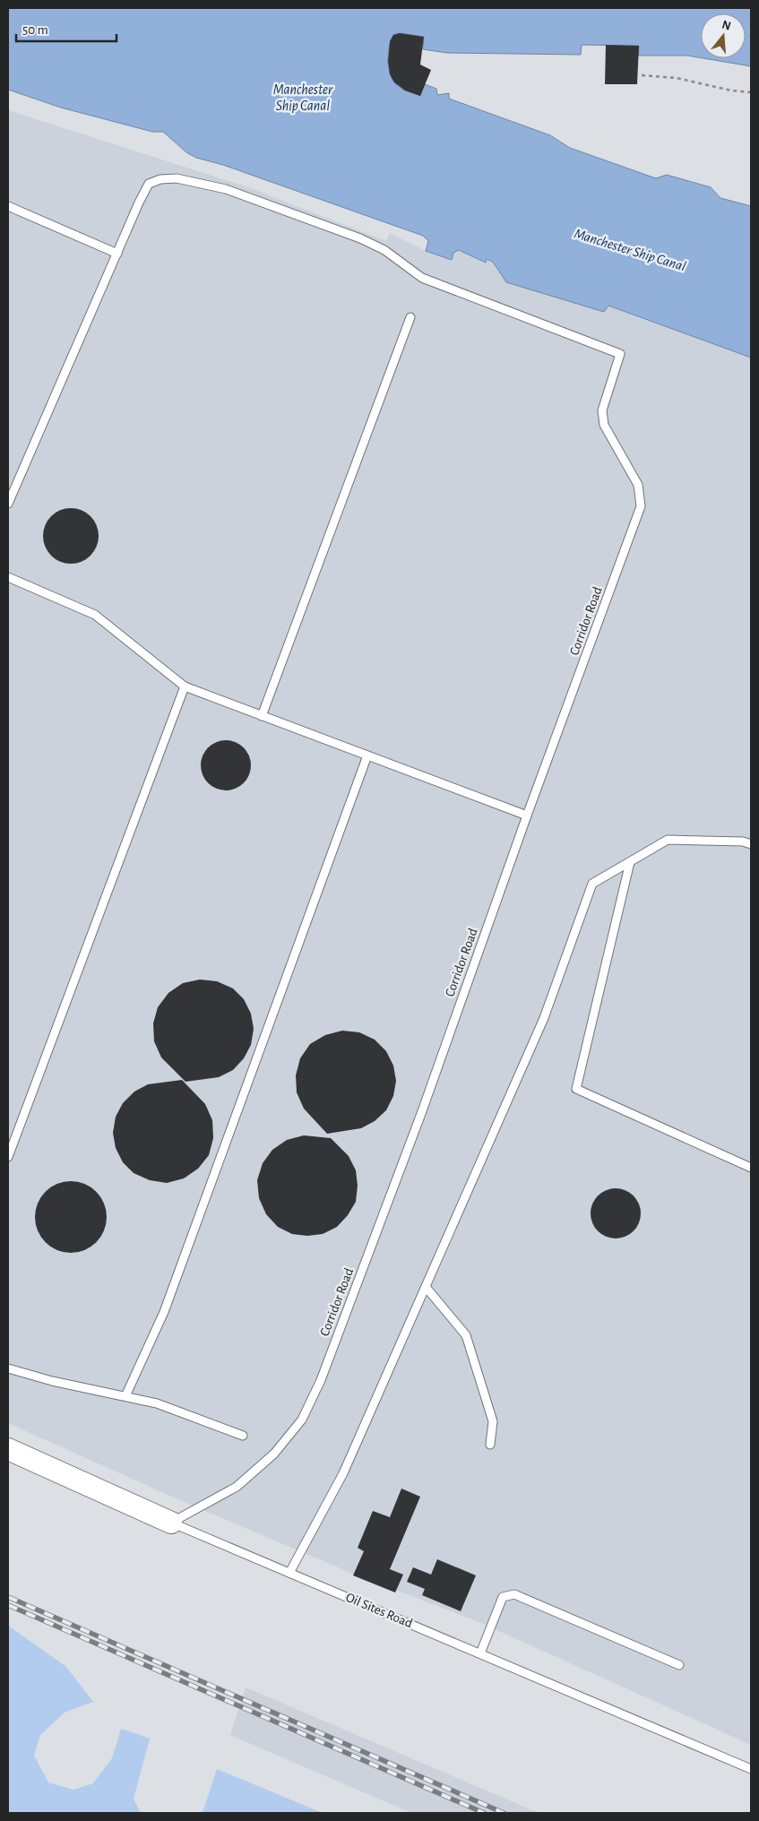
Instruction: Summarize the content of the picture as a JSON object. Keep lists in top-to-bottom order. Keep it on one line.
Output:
{"streets":{"street":["Oil Sites Road"],"lane":["Corridor Road"]},"crossings":[["Corridor Road","Oil Sites Road"]],"water":["Manchester Ship Canal"],"scale_bar":"50 m","north":"top"}
